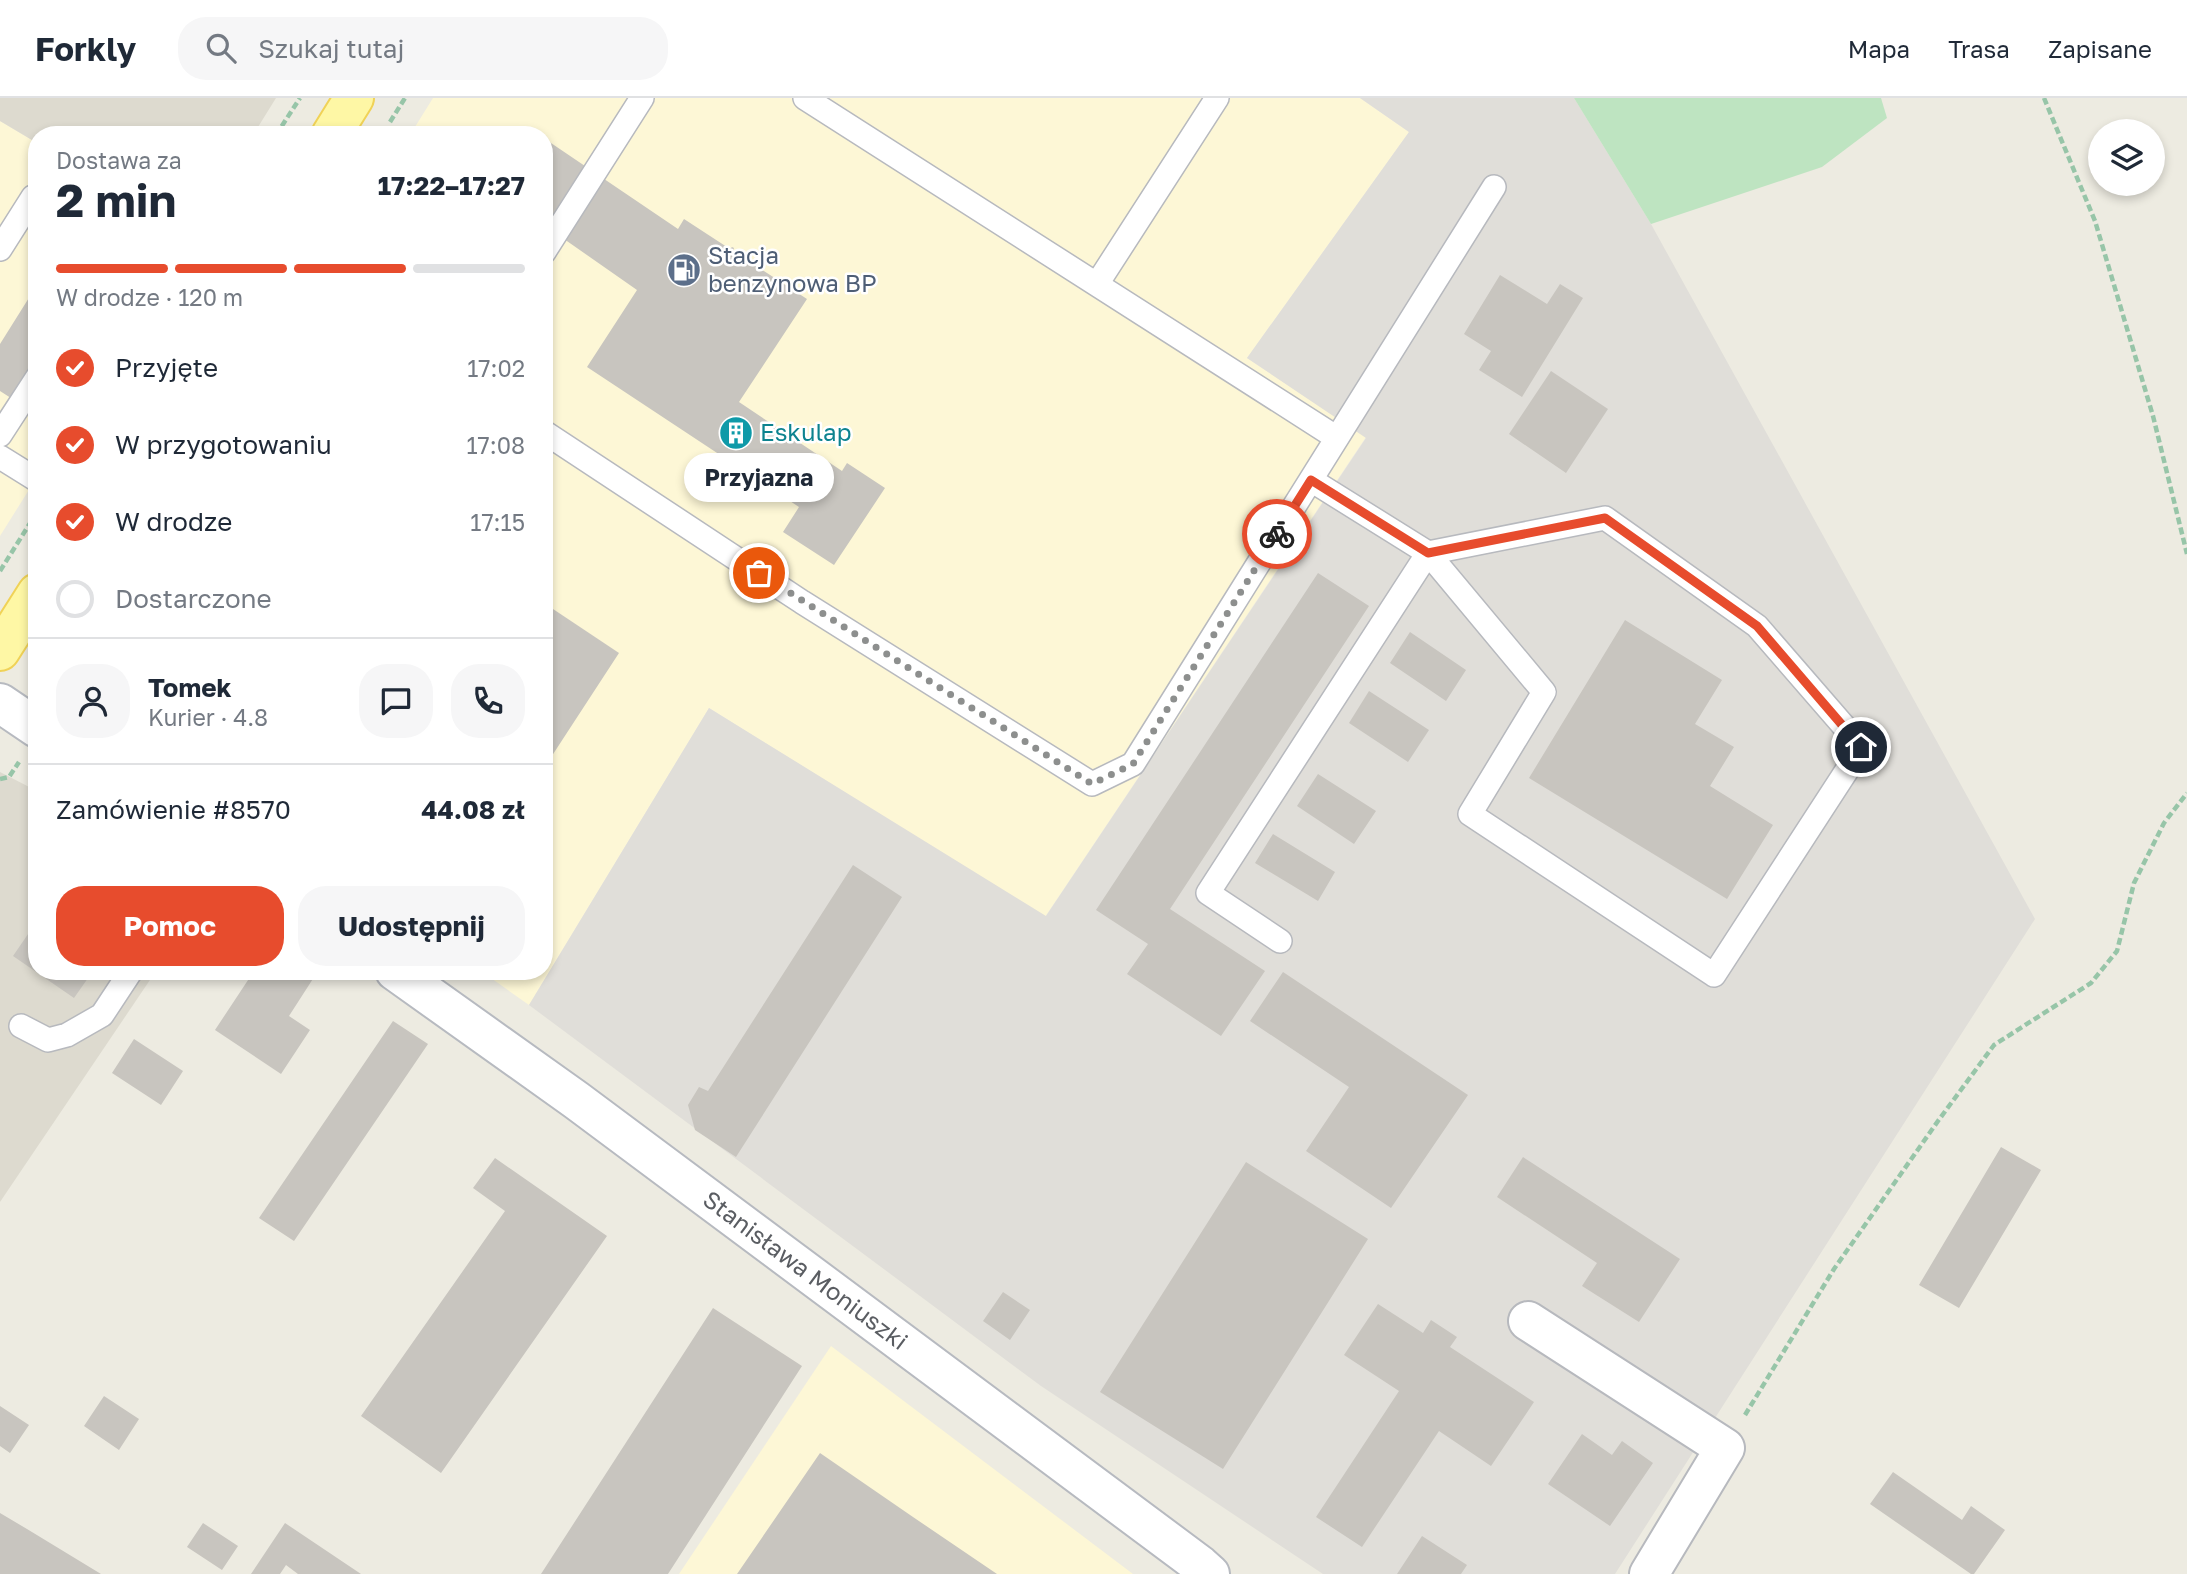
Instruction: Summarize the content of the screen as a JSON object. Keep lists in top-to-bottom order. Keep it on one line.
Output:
{"streets":{"street":["Stanisława Moniuszki"]},"places":{"fuel station":["Stacja benzynowa BP"],"building":["Eskulap"],"other":["Przyjazna"]},"page":{"header":"Forkly","search":"Szukaj tutaj","nav":["Mapa","Trasa","Zapisane"],"heading":["2 min","Dostawa za","17:22–17:27"],"panel":["Tomek","Kurier · 4.8","Zamówienie #8570","44.08 zł"],"bar":"W drodze · 120 m","list":[["Przyjęte","17:02"],["W przygotowaniu","17:08"],["W drodze","17:15"],"Dostarczone"],"bubble":"Przyjazna","buttons":["Pomoc","Udostępnij"]}}
